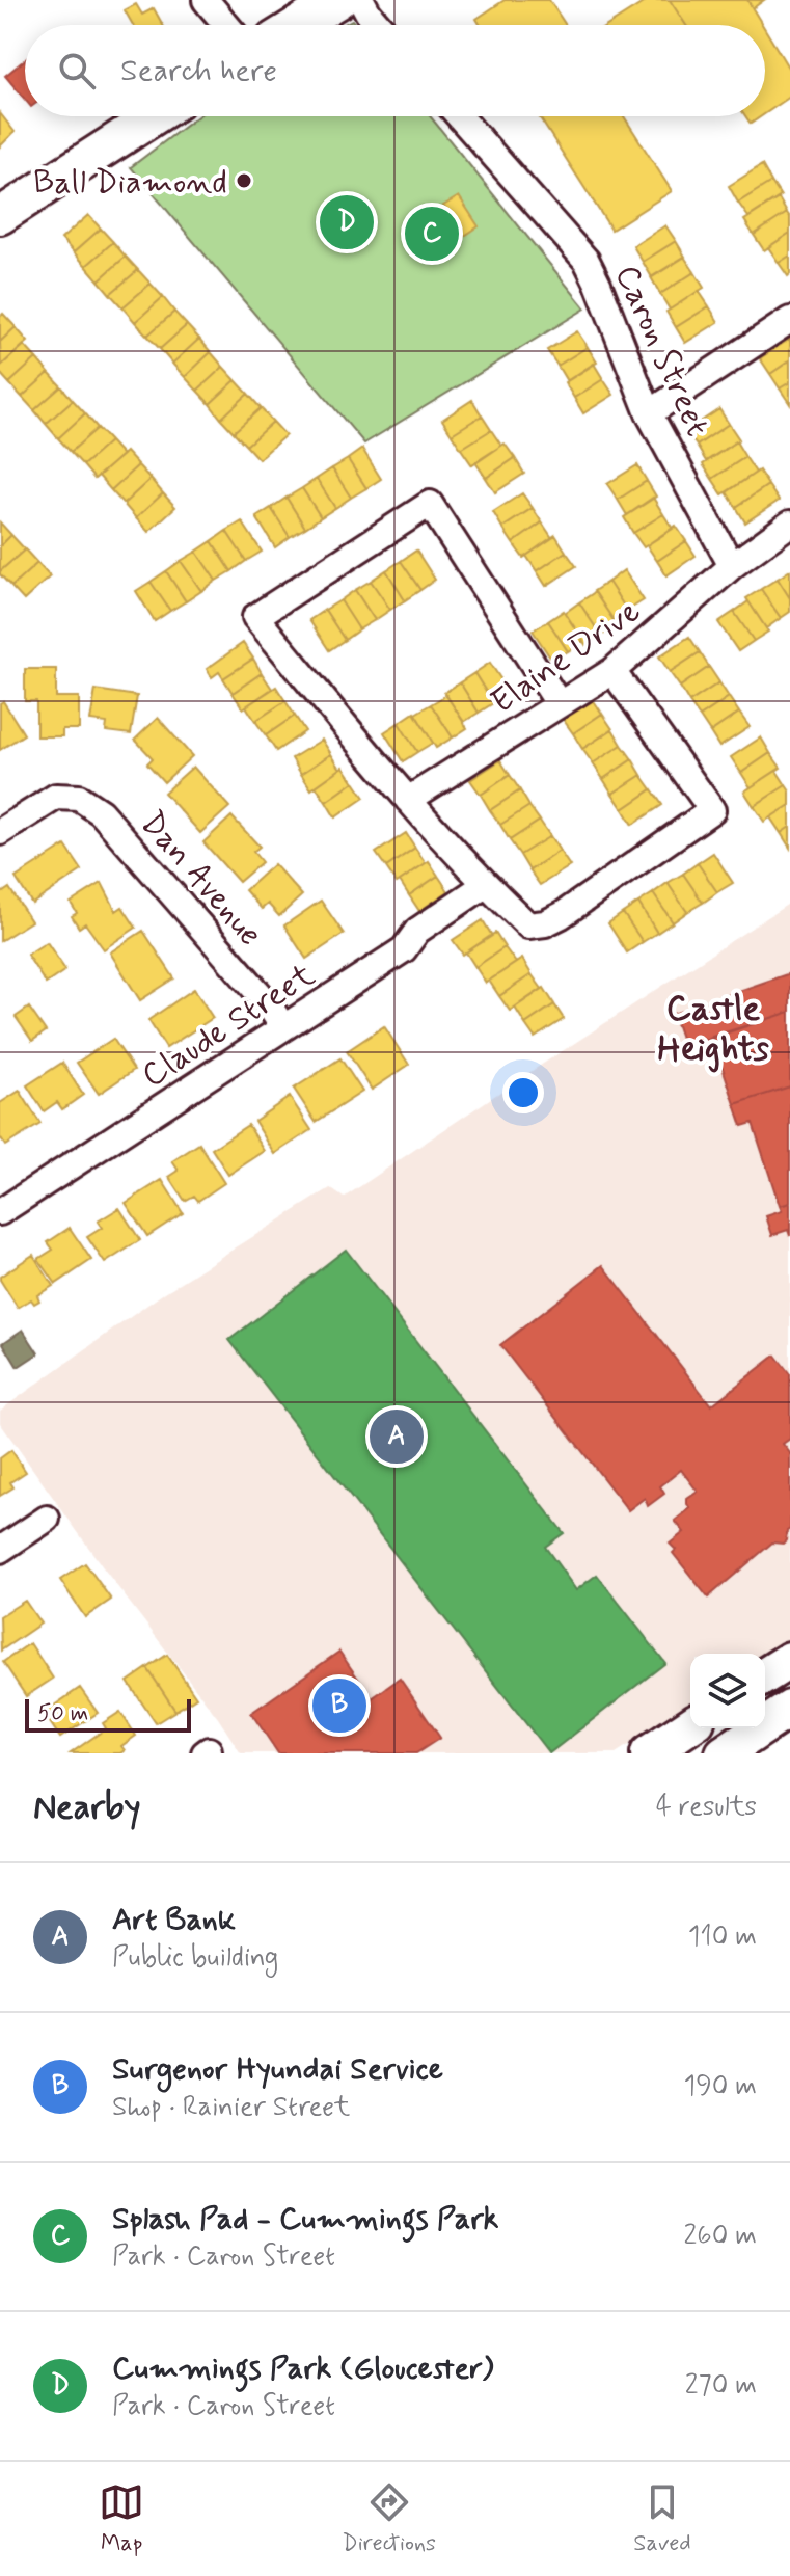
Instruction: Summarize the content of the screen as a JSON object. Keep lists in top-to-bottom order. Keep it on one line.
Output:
{"streets":{"street":["Caron Street","Elaine Drive","Dan Avenue","Claude Street"]},"crossings":[["Caron Street","Elaine Drive"],["Dan Avenue","Claude Street"]],"districts":["Castle Heights"],"places":["Ball Diamond"],"scale_bar":"50 m","page":{"search":"Search here","pins":["D","C","A","B"],"scale":"50 m","heading":["Nearby","4 results"],"list":[{"mark":"A","name":"Art Bank","note":"Public building","value":"110 m"},{"mark":"B","name":"Surgenor Hyundai Service","note":"Shop · Rainier Street","value":"190 m"},{"mark":"C","name":"Splash Pad - Cummings Park","note":"Park · Caron Street","value":"260 m"},{"mark":"D","name":"Cummings Park (Gloucester)","note":"Park · Caron Street","value":"270 m"}],"nav":["Map","Directions","Saved"]}}
